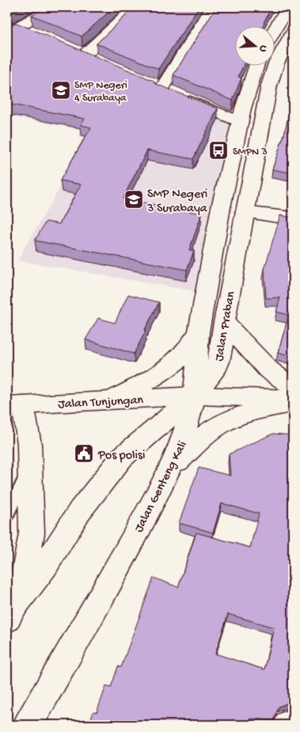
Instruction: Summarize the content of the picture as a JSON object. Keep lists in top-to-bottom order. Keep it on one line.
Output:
{"streets":{"main road":["Jalan Praban","Jalan Tunjungan","Jalan Genteng Kali"]},"crossings":[["Jalan Praban","Jalan Tunjungan"],["Jalan Praban","Jalan Genteng Kali"],["Jalan Tunjungan","Jalan Genteng Kali"]],"places":{"school or university":["SMP Negeri 4 Surabaya","SMP Negeri 3 Surabaya"],"bus stop":["SMPN 3"],"public building":["Pos polisi"]},"north":"right"}
